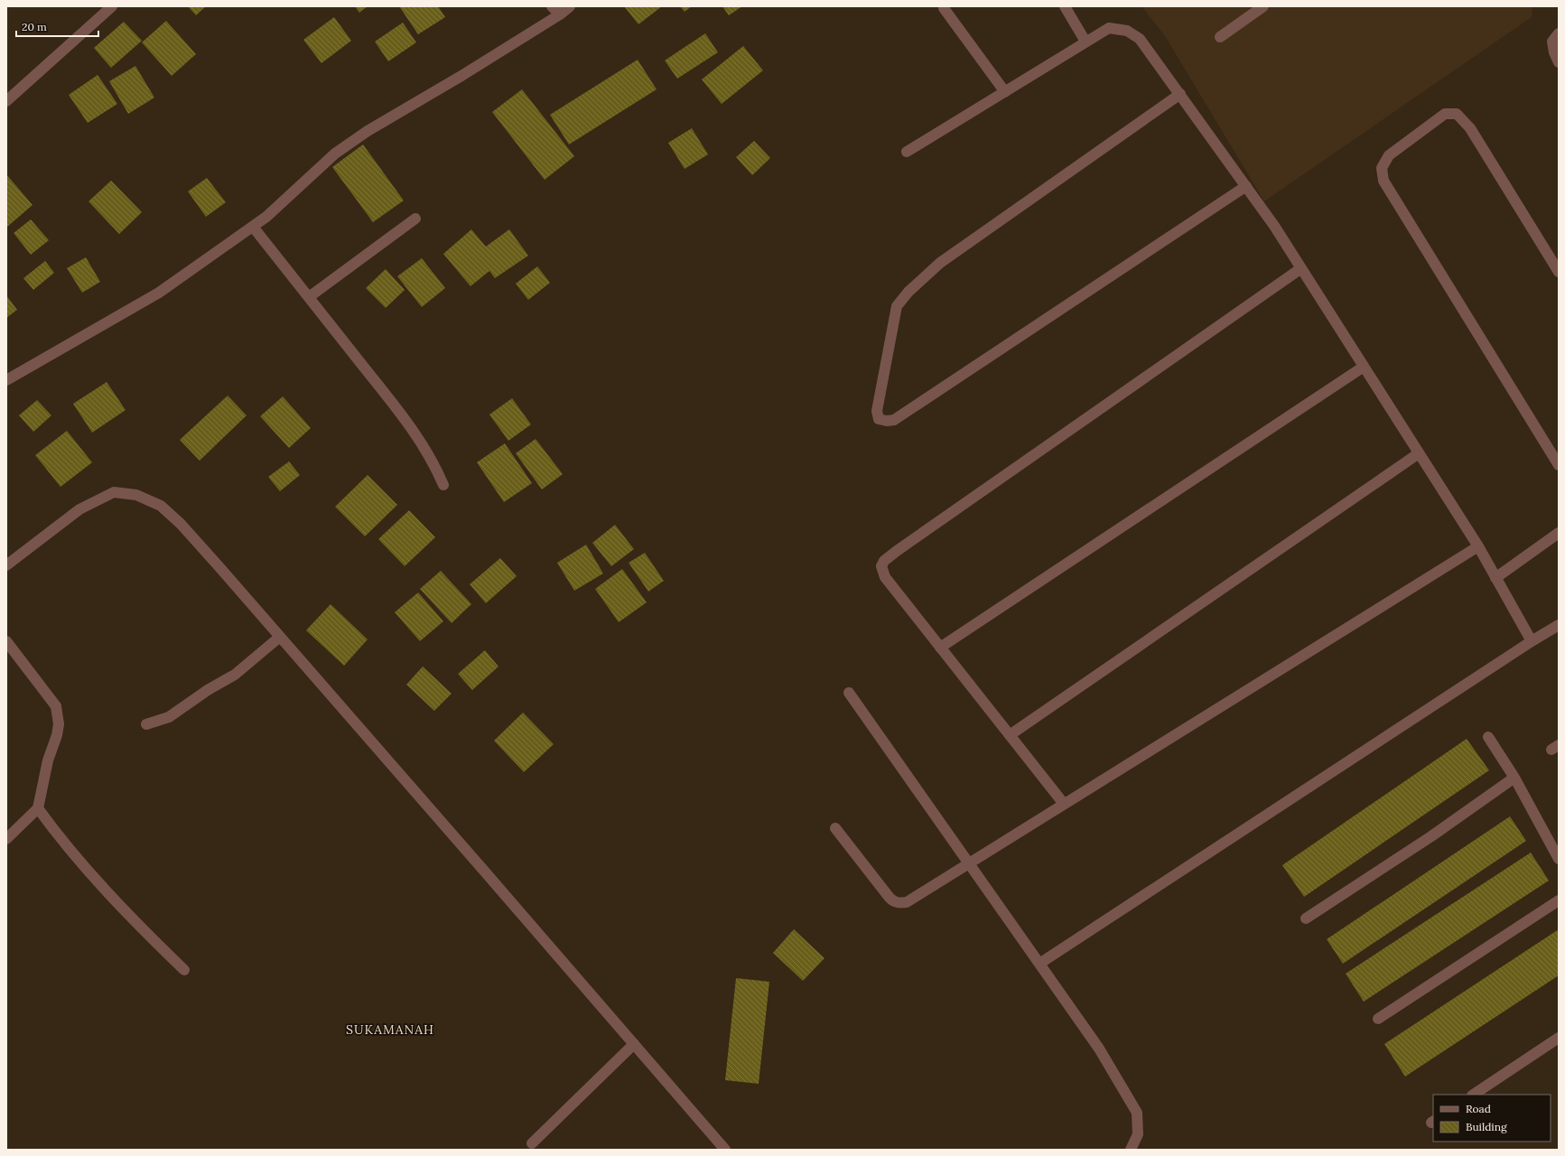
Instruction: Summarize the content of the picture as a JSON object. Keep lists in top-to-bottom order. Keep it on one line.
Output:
{"districts":["SUKAMANAH"],"legend":["Road","Building"],"scale_bar":"20 m"}
